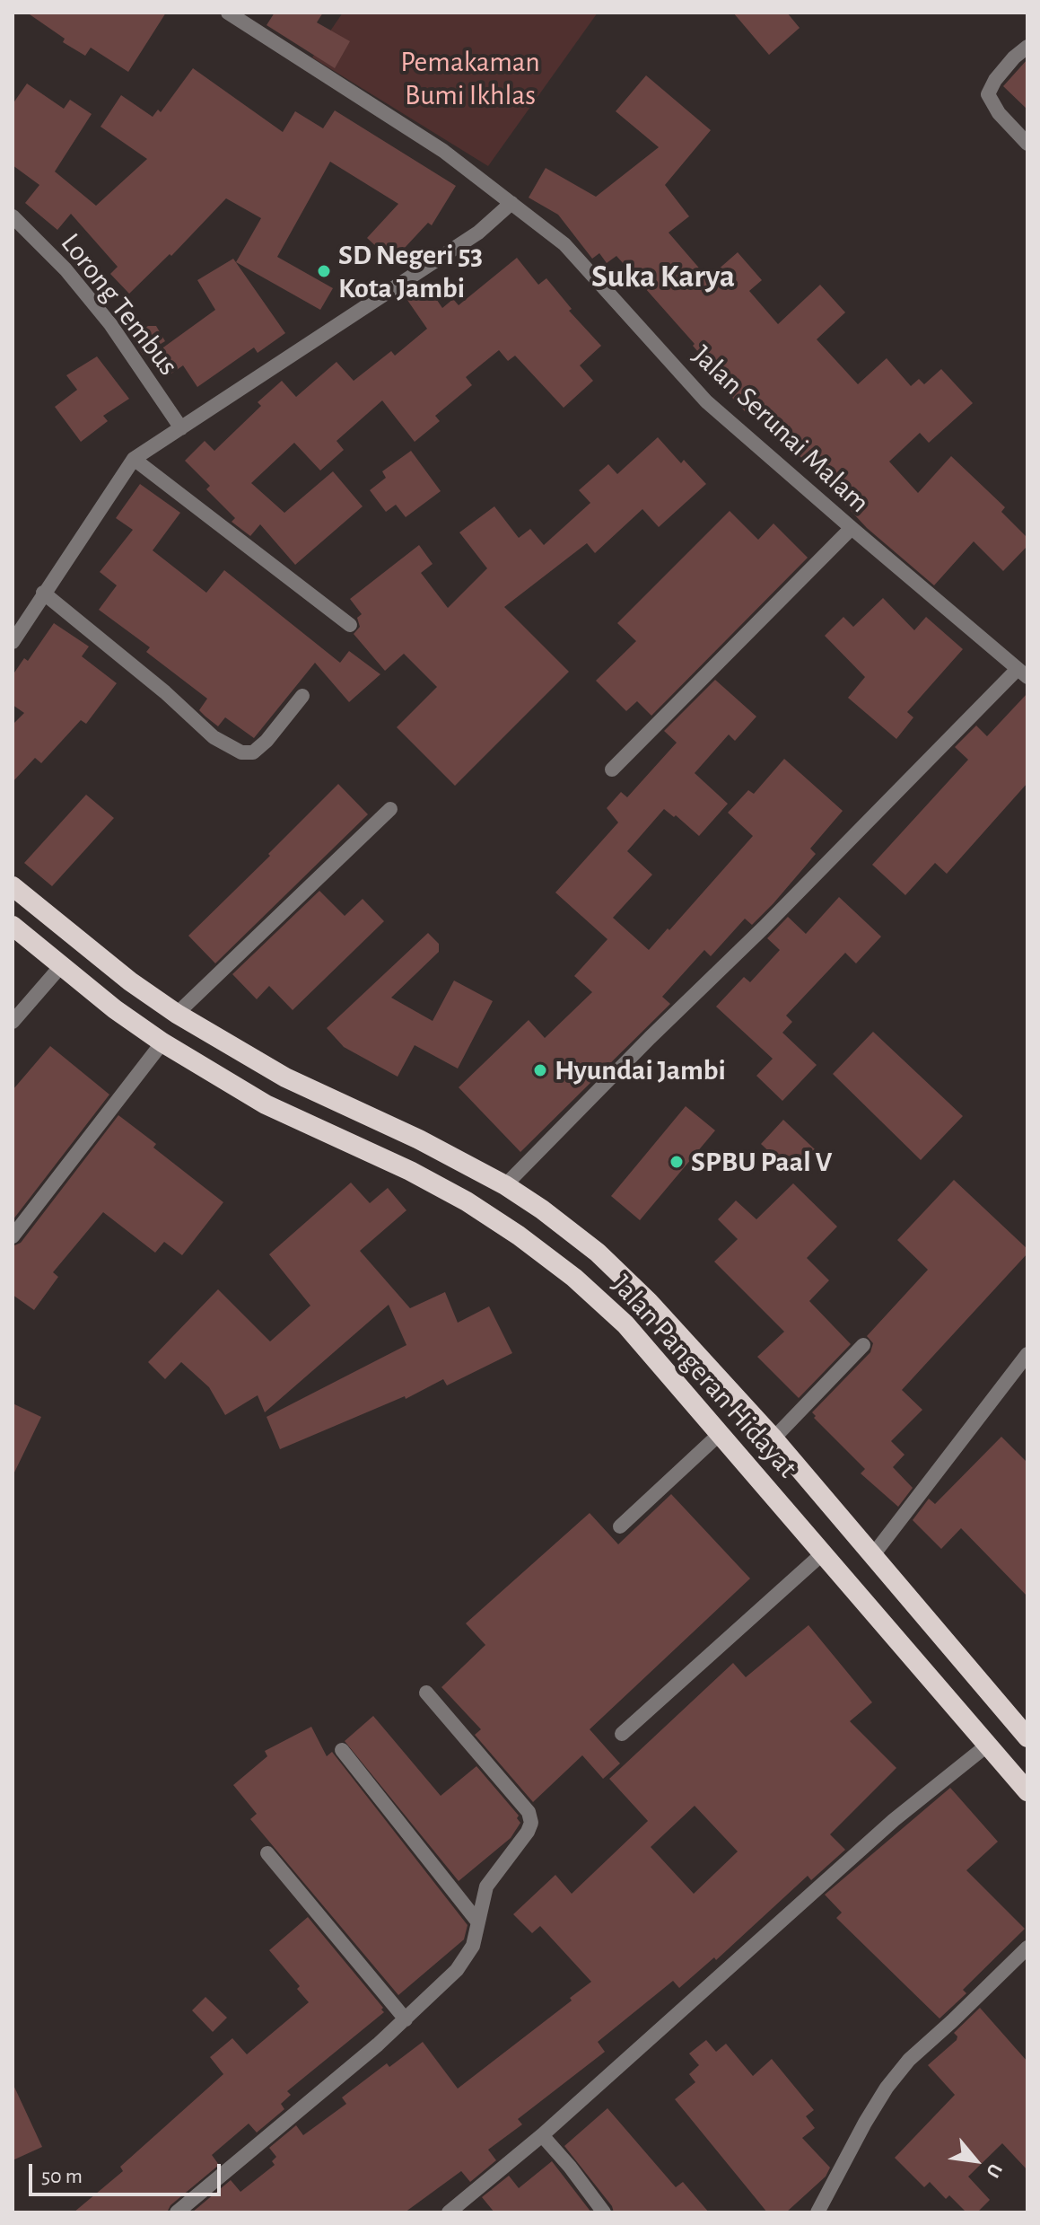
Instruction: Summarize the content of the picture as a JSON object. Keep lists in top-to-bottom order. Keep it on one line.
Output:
{"streets":{"highway":["Jalan Pangeran Hidayat"],"street":["Lorong Tembus","Jalan Serunai Malam"]},"districts":["Suka Karya"],"parks":["Pemakaman Bumi Ikhlas"],"places":["SD Negeri 53 Kota Jambi","Hyundai Jambi","SPBU Paal V"],"scale_bar":"50 m","north":"bottom right"}
